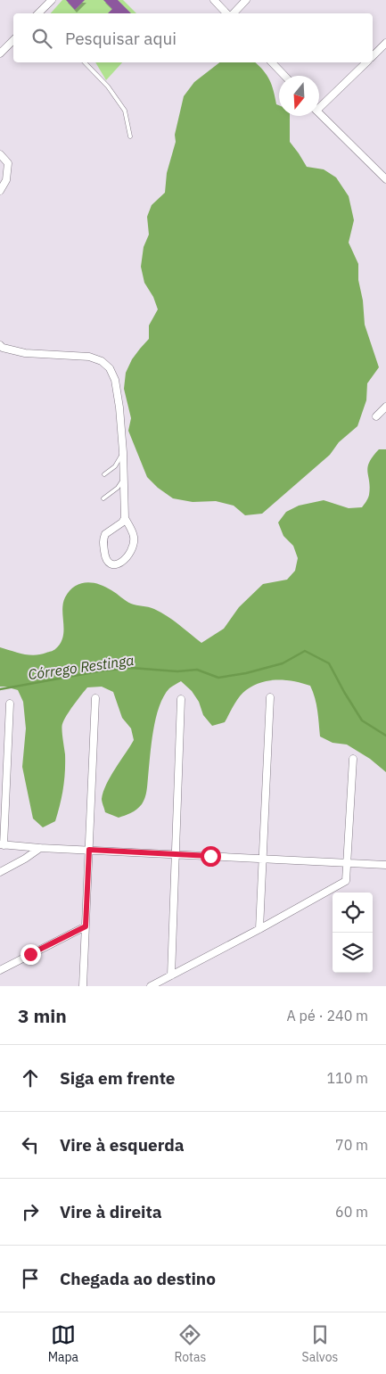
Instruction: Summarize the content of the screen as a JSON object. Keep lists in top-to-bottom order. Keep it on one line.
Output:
{"water":["Córrego Restinga"],"north":"bottom","page":{"search":"Pesquisar aqui","heading":["3 min","A pé · 240 m"],"list":[["Siga em frente","110 m"],["Vire à esquerda","70 m"],["Vire à direita","60 m"],"Chegada ao destino"],"nav":["Mapa","Rotas","Salvos"]}}
